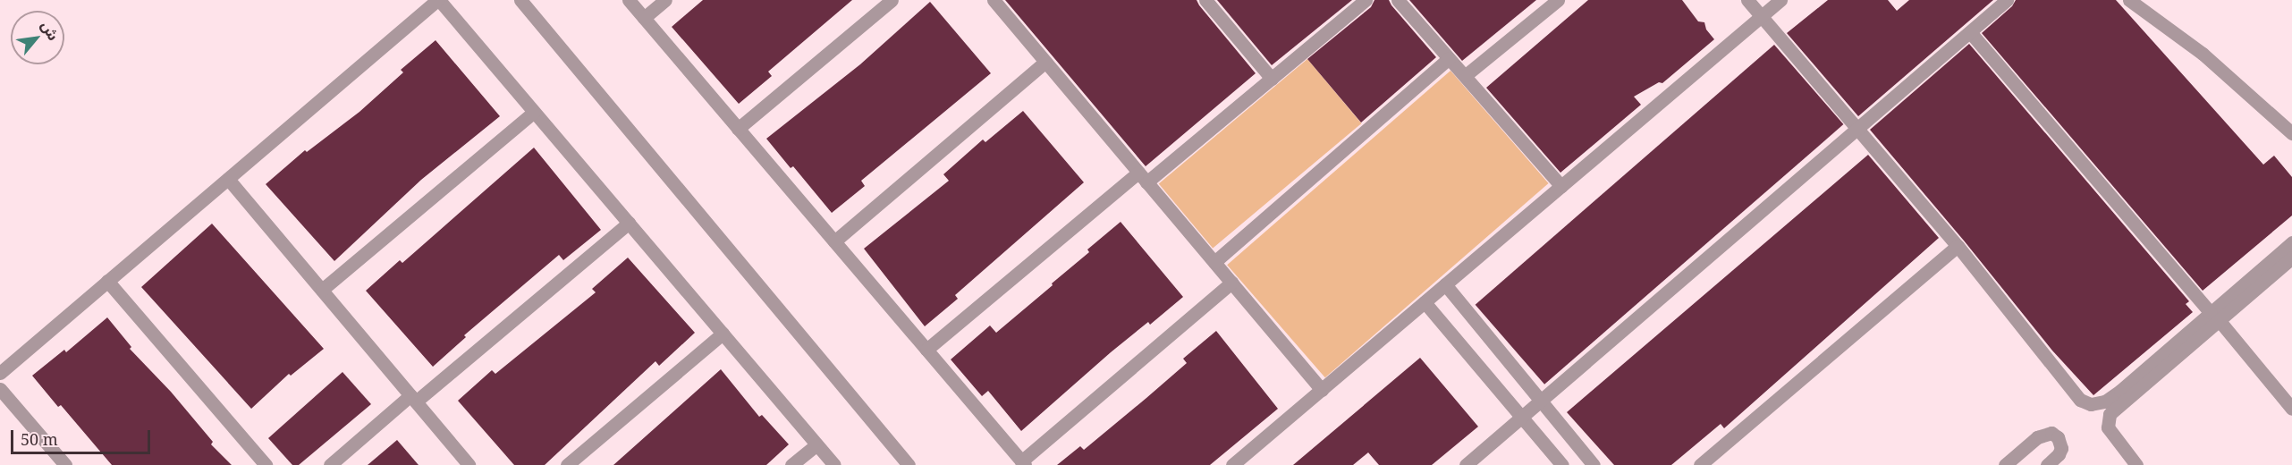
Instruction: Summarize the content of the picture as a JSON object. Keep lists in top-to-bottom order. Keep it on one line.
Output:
{"scale_bar":"50 m","north":"top right"}
